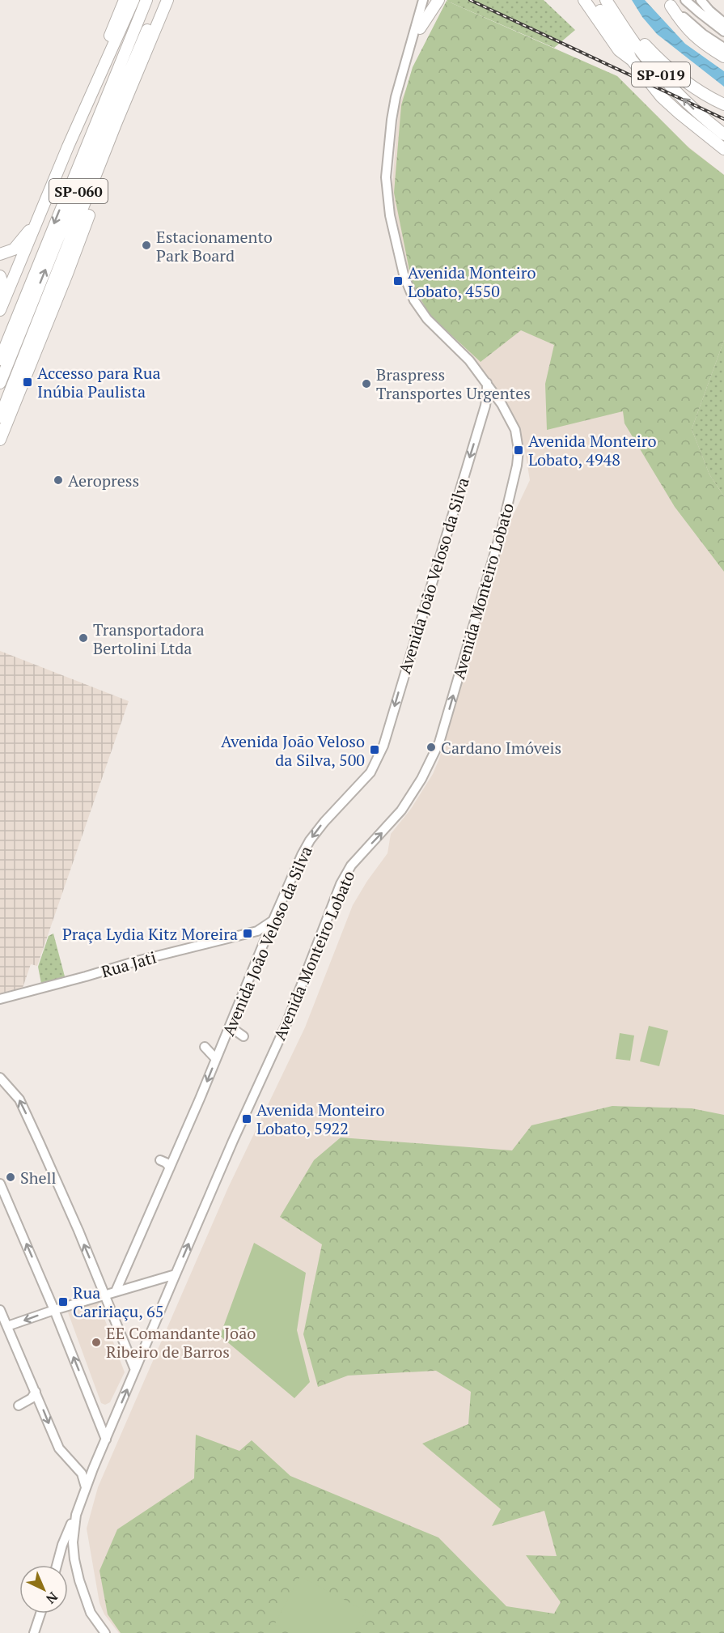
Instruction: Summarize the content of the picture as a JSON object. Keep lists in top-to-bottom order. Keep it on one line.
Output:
{"streets":{"highway":["SP-019","SP-060"],"main road":["Avenida João Veloso da Silva","Avenida Monteiro Lobato","Rua Jati"]},"crossings":[["Avenida João Veloso da Silva","Rua Jati"]],"one_way":["Avenida João Veloso da Silva","Avenida Monteiro Lobato"],"places":{"other":["Estacionamento Park Board","Braspress Transportes Urgentes","Aeropress","Transportadora Bertolini Ltda","Cardano Imóveis","Shell","EE Comandante João Ribeiro de Barros"],"transit":["Avenida Monteiro Lobato, 4550","Accesso para Rua Inúbia Paulista","Avenida Monteiro Lobato, 4948","Avenida João Veloso da Silva, 500","Praça Lydia Kitz Moreira","Avenida Monteiro Lobato, 5922","Rua Caririaçu, 65"]},"north":"bottom right"}
